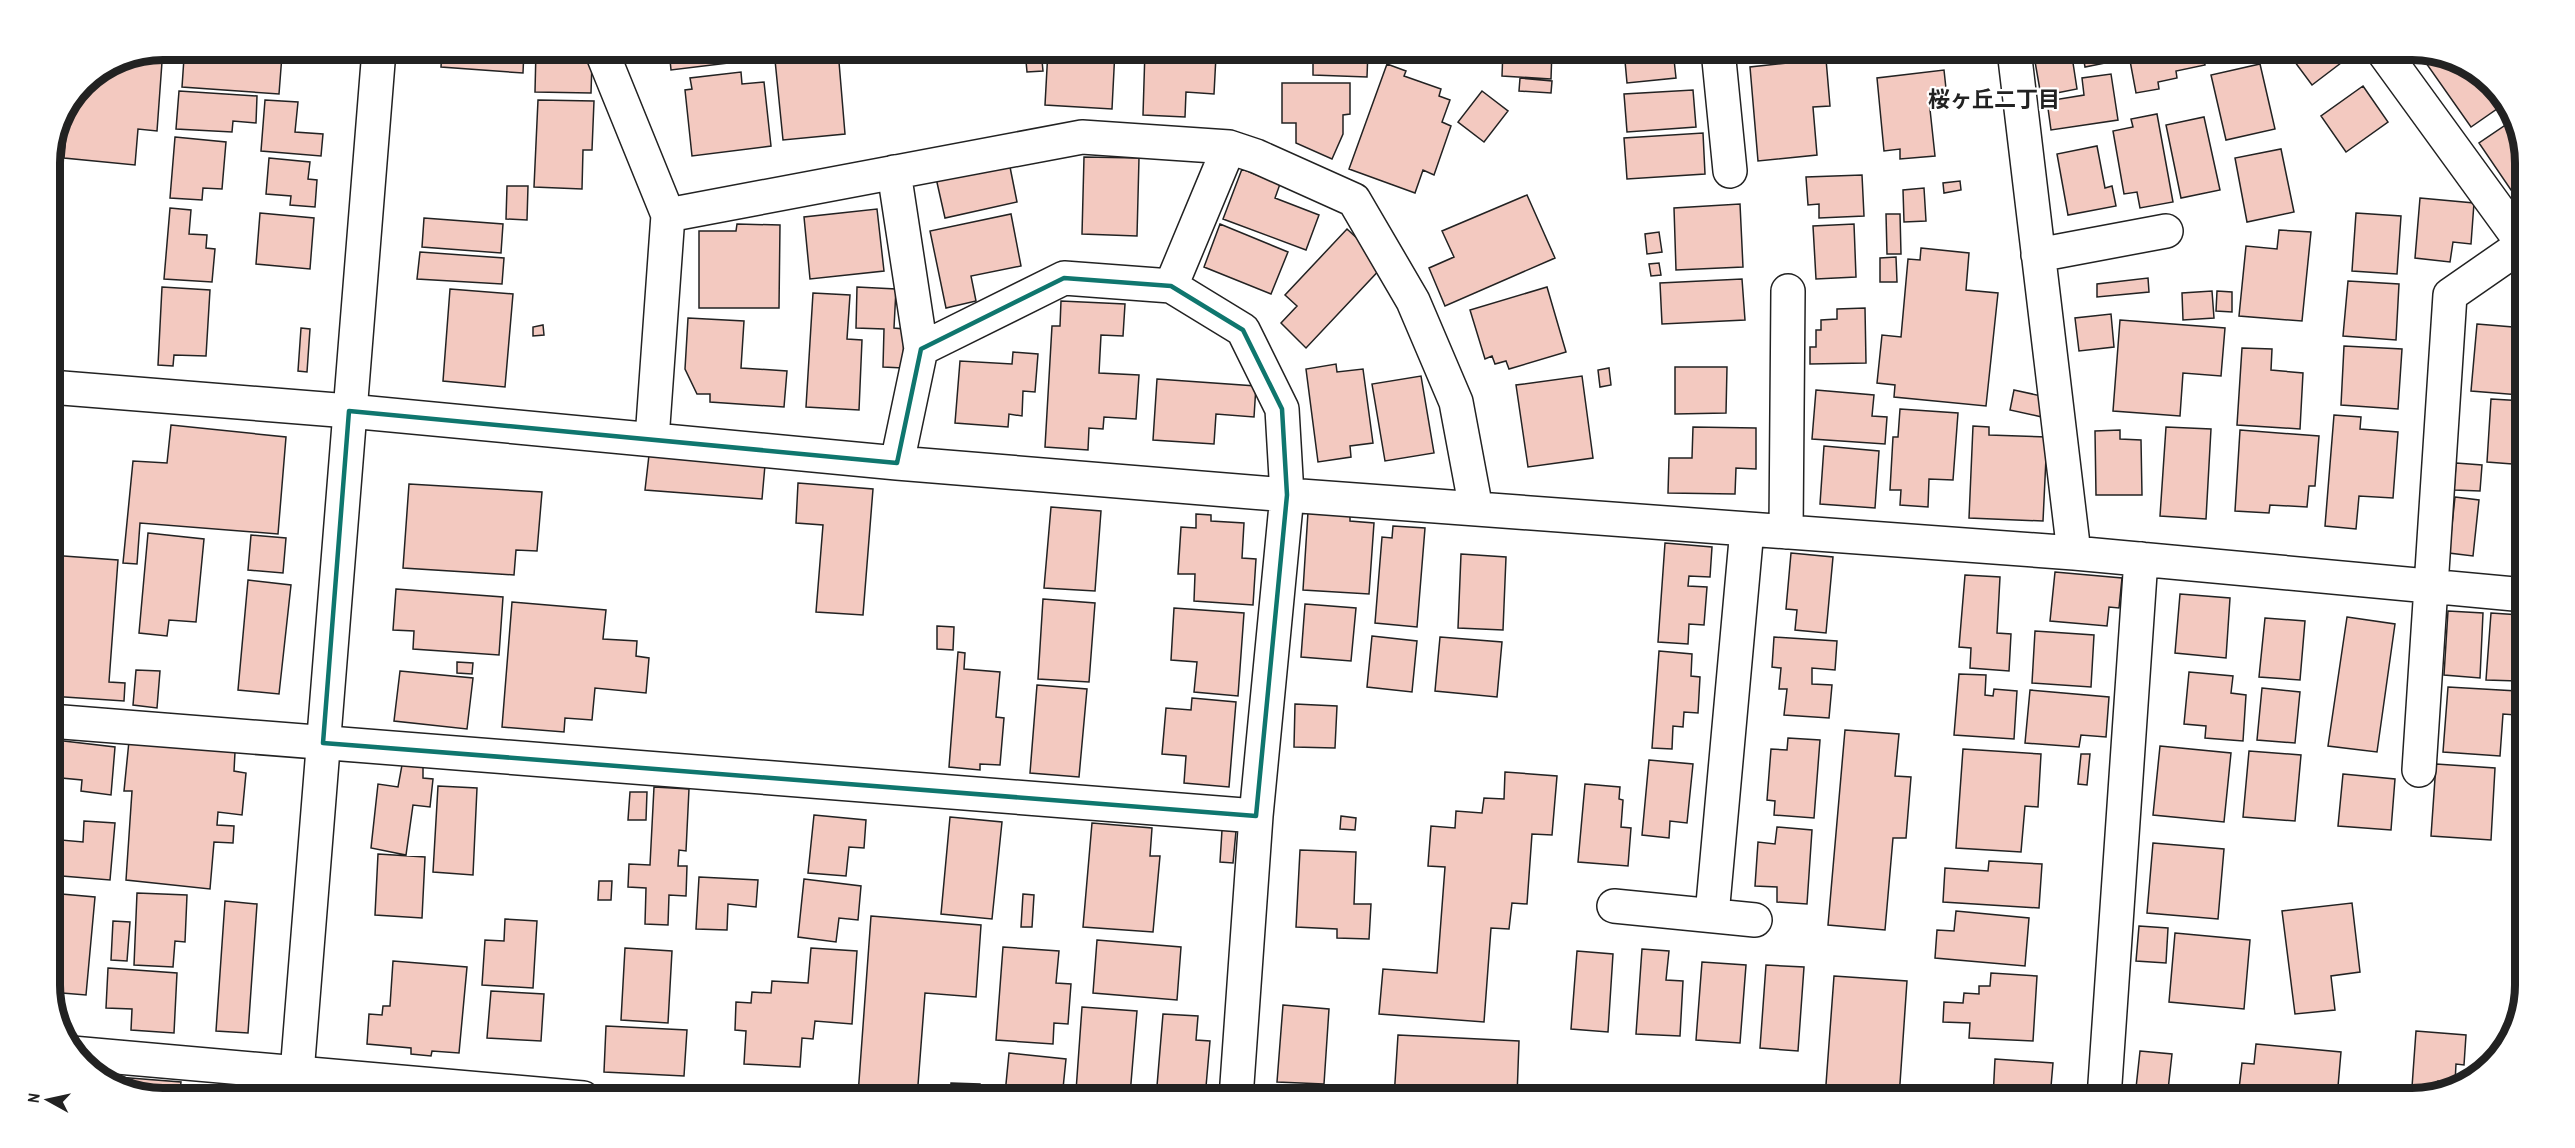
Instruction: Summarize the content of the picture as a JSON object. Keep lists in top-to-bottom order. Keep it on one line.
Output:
{"districts":["桜ヶ丘二丁目"],"north":"left"}
